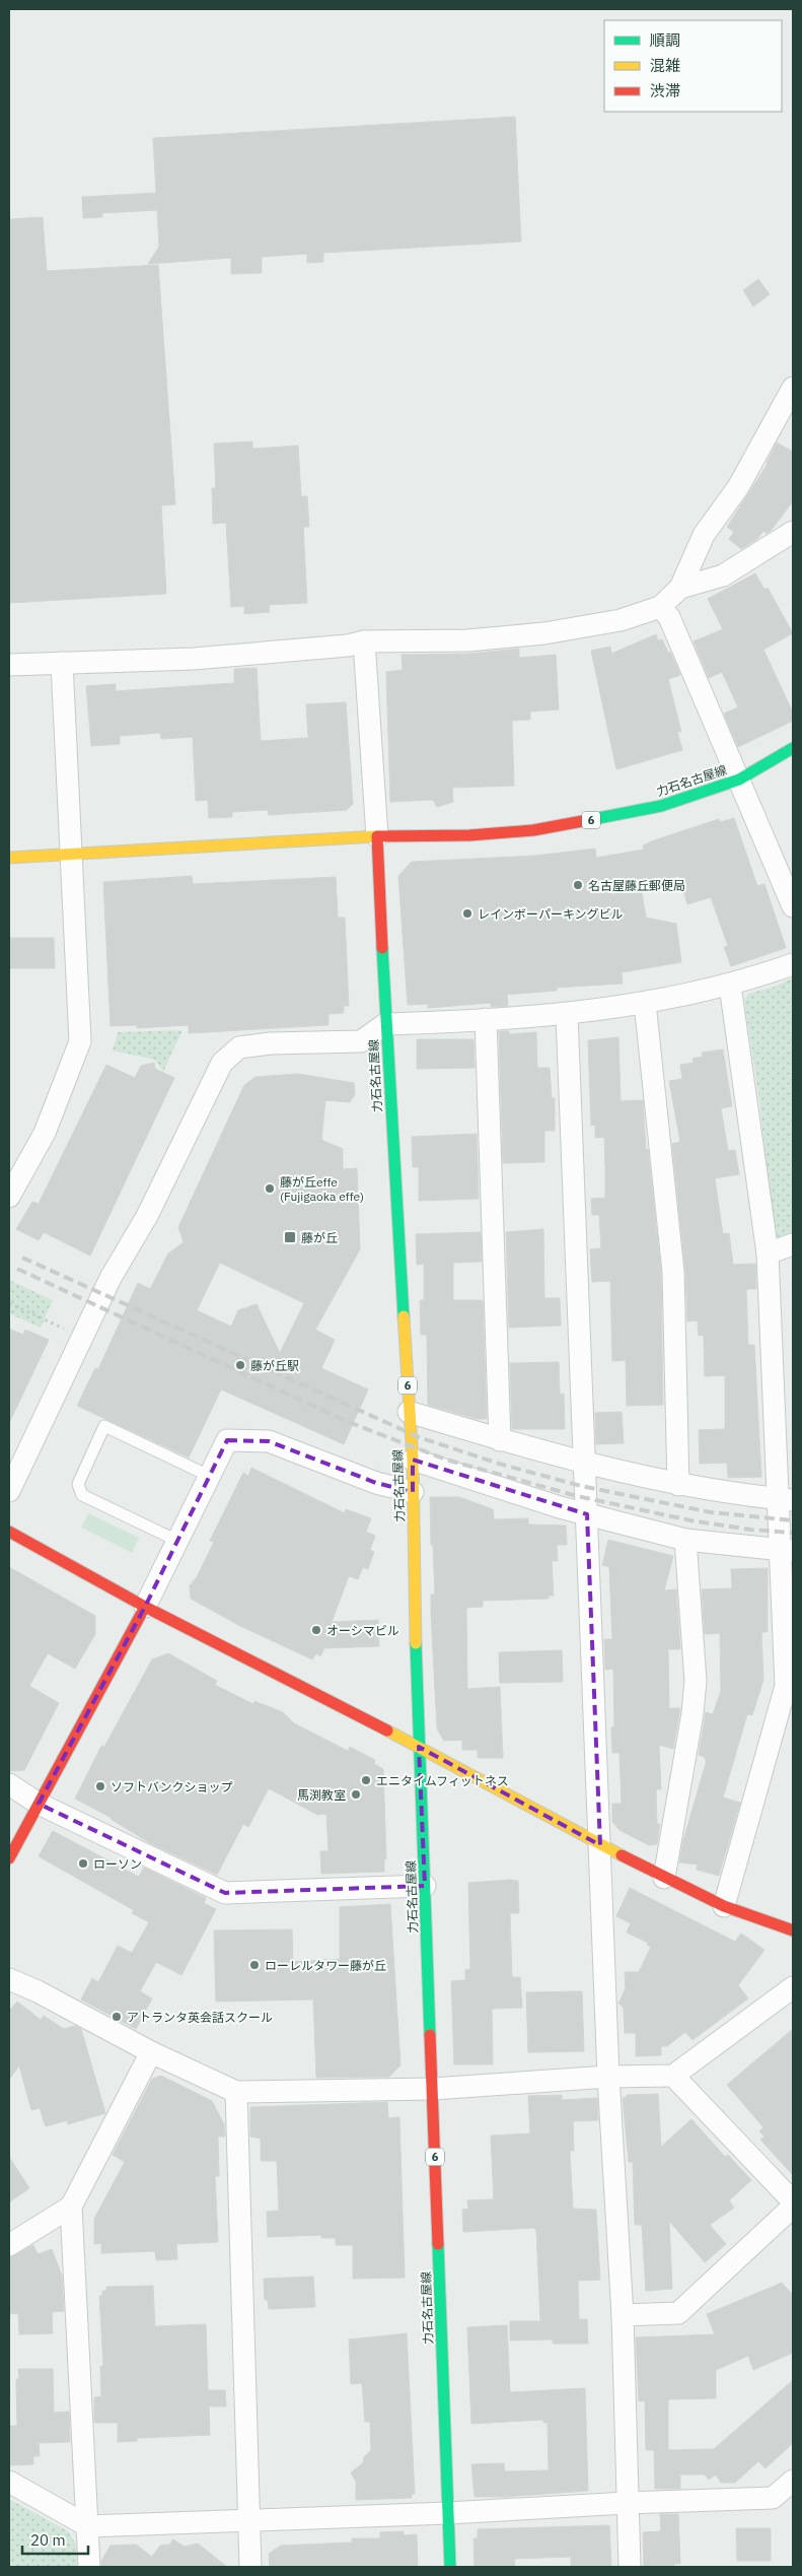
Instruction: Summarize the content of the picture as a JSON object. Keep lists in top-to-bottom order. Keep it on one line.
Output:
{"streets":{"main road":["力石名古屋線","6"]},"places":{"other":["名古屋藤丘郵便局","レインボーパーキングビル","藤が丘effe (Fujigaoka effe)","藤が丘駅","オーシマビル","エニタイムフィットネス","ソフトバンクショップ","馬渕教室","ローソン","ローレルタワー藤が丘","アトランタ英会話スクール"],"transit":["藤が丘"]},"legend":["順調","混雑","渋滞"],"scale_bar":"20 m"}
